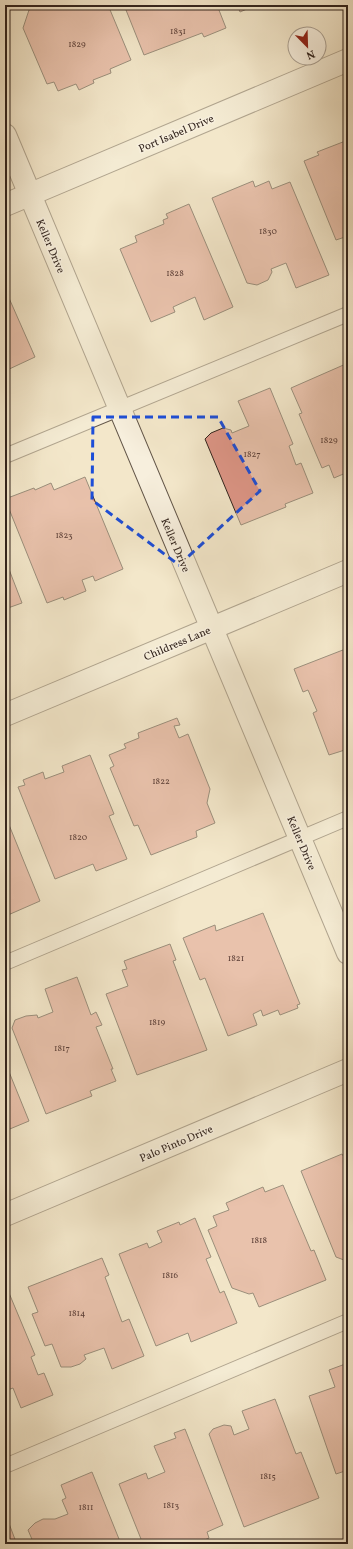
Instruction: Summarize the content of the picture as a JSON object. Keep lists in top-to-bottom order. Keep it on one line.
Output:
{"streets":{"street":["Port Isabel Drive","Keller Drive","Childress Lane","Palo Pinto Drive"]},"crossings":[["Port Isabel Drive","Keller Drive"],["Keller Drive","Childress Lane"]],"house_numbers":["1831","1829","1830","1828","1829","1827","1823","1822","1820","1821","1819","1817","1818","1816","1814","1815","1813","1811"],"north":"bottom right"}
